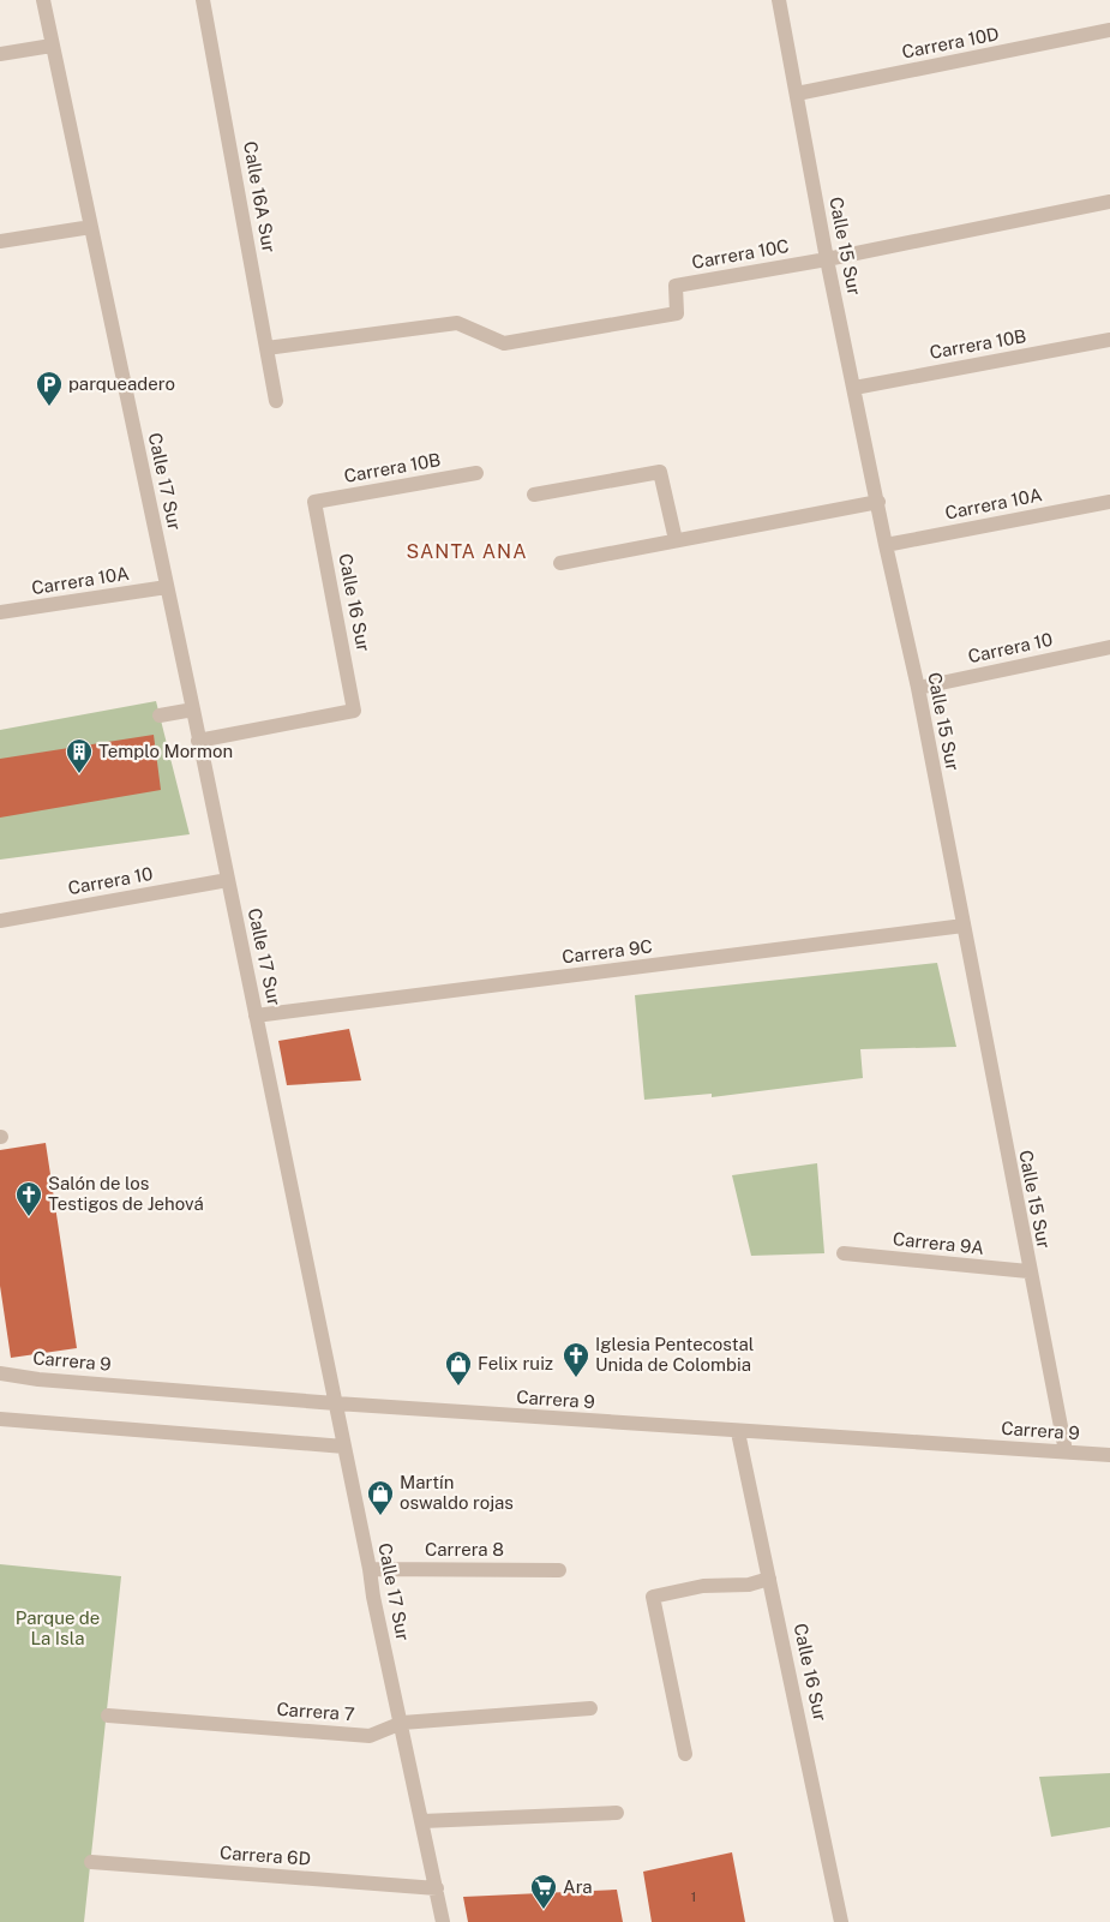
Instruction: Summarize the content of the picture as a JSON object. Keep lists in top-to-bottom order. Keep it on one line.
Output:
{"streets":{"street":["Carrera 10D","Calle 16A Sur","Calle 15 Sur","Carrera 10C","Carrera 10B","Calle 17 Sur","Carrera 10A","Calle 16 Sur","Carrera 10","Carrera 9C","Carrera 9A","Carrera 9","Carrera 8","Carrera 7","Carrera 6D"]},"crossings":[["Carrera 10D","Calle 15 Sur"],["Calle 16A Sur","Carrera 10C"],["Calle 15 Sur","Carrera 10C"],["Calle 15 Sur","Carrera 10B"],["Calle 15 Sur","Carrera 10A"],["Calle 15 Sur","Carrera 10"],["Calle 15 Sur","Carrera 9C"],["Calle 15 Sur","Carrera 9A"],["Calle 15 Sur","Carrera 9"],["Carrera 10B","Calle 16 Sur"],["Calle 17 Sur","Carrera 10A"],["Calle 17 Sur","Calle 16 Sur"],["Calle 17 Sur","Carrera 10"],["Calle 17 Sur","Carrera 9C"],["Calle 17 Sur","Carrera 9"],["Calle 17 Sur","Carrera 8"],["Calle 17 Sur","Carrera 7"],["Calle 17 Sur","Carrera 6D"],["Calle 16 Sur","Carrera 9"]],"districts":["SANTA ANA"],"parks":["Parque de La Isla"],"places":{"parking":["parqueadero"],"building":["Templo Mormon"],"church":["Salón de los Testigos de Jehová","Iglesia Pentecostal Unida de Colombia"],"shop":["Felix ruiz","Martín oswaldo rojas"],"supermarket":["Ara"]},"house_numbers":["1"]}
